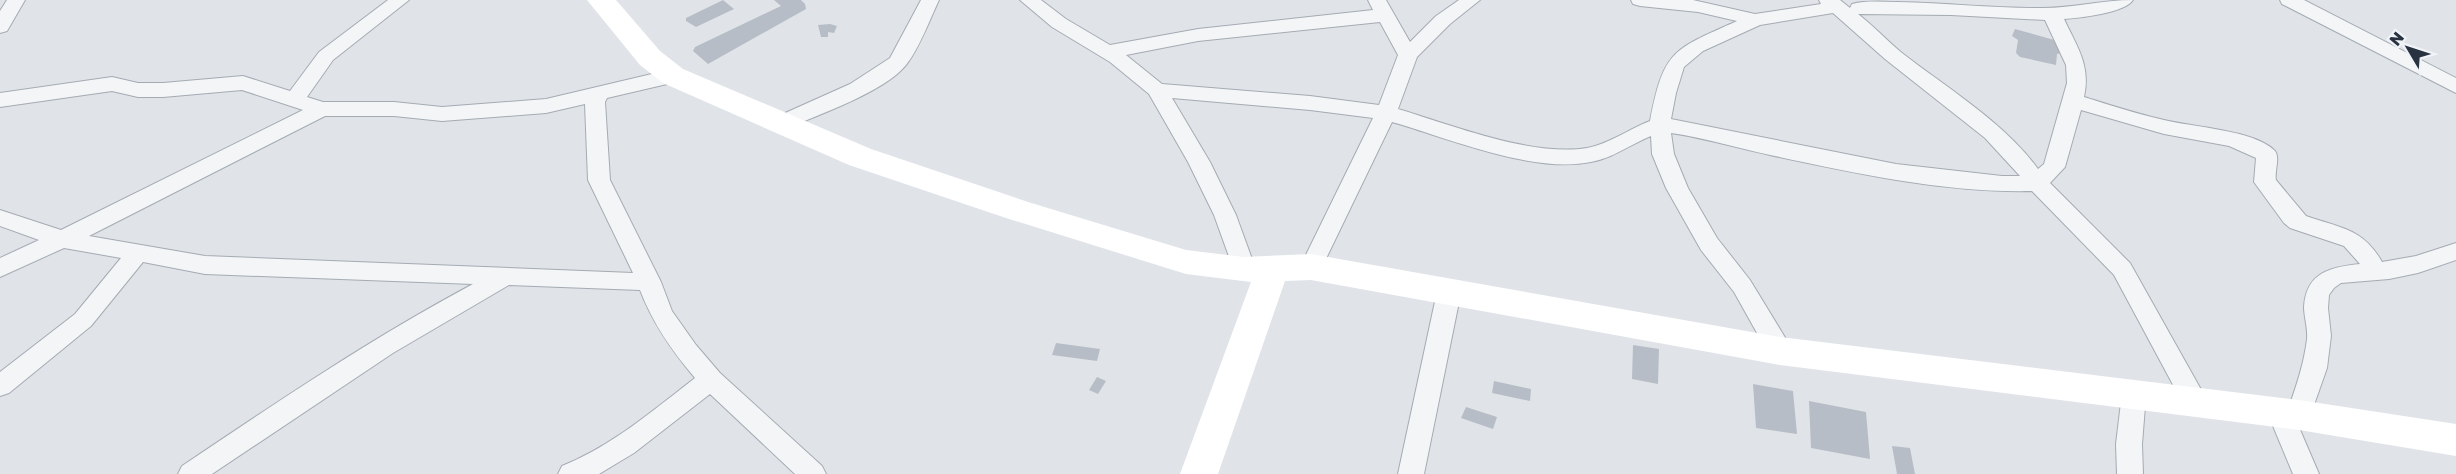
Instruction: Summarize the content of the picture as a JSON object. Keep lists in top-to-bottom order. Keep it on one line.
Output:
{"north":"top left"}
